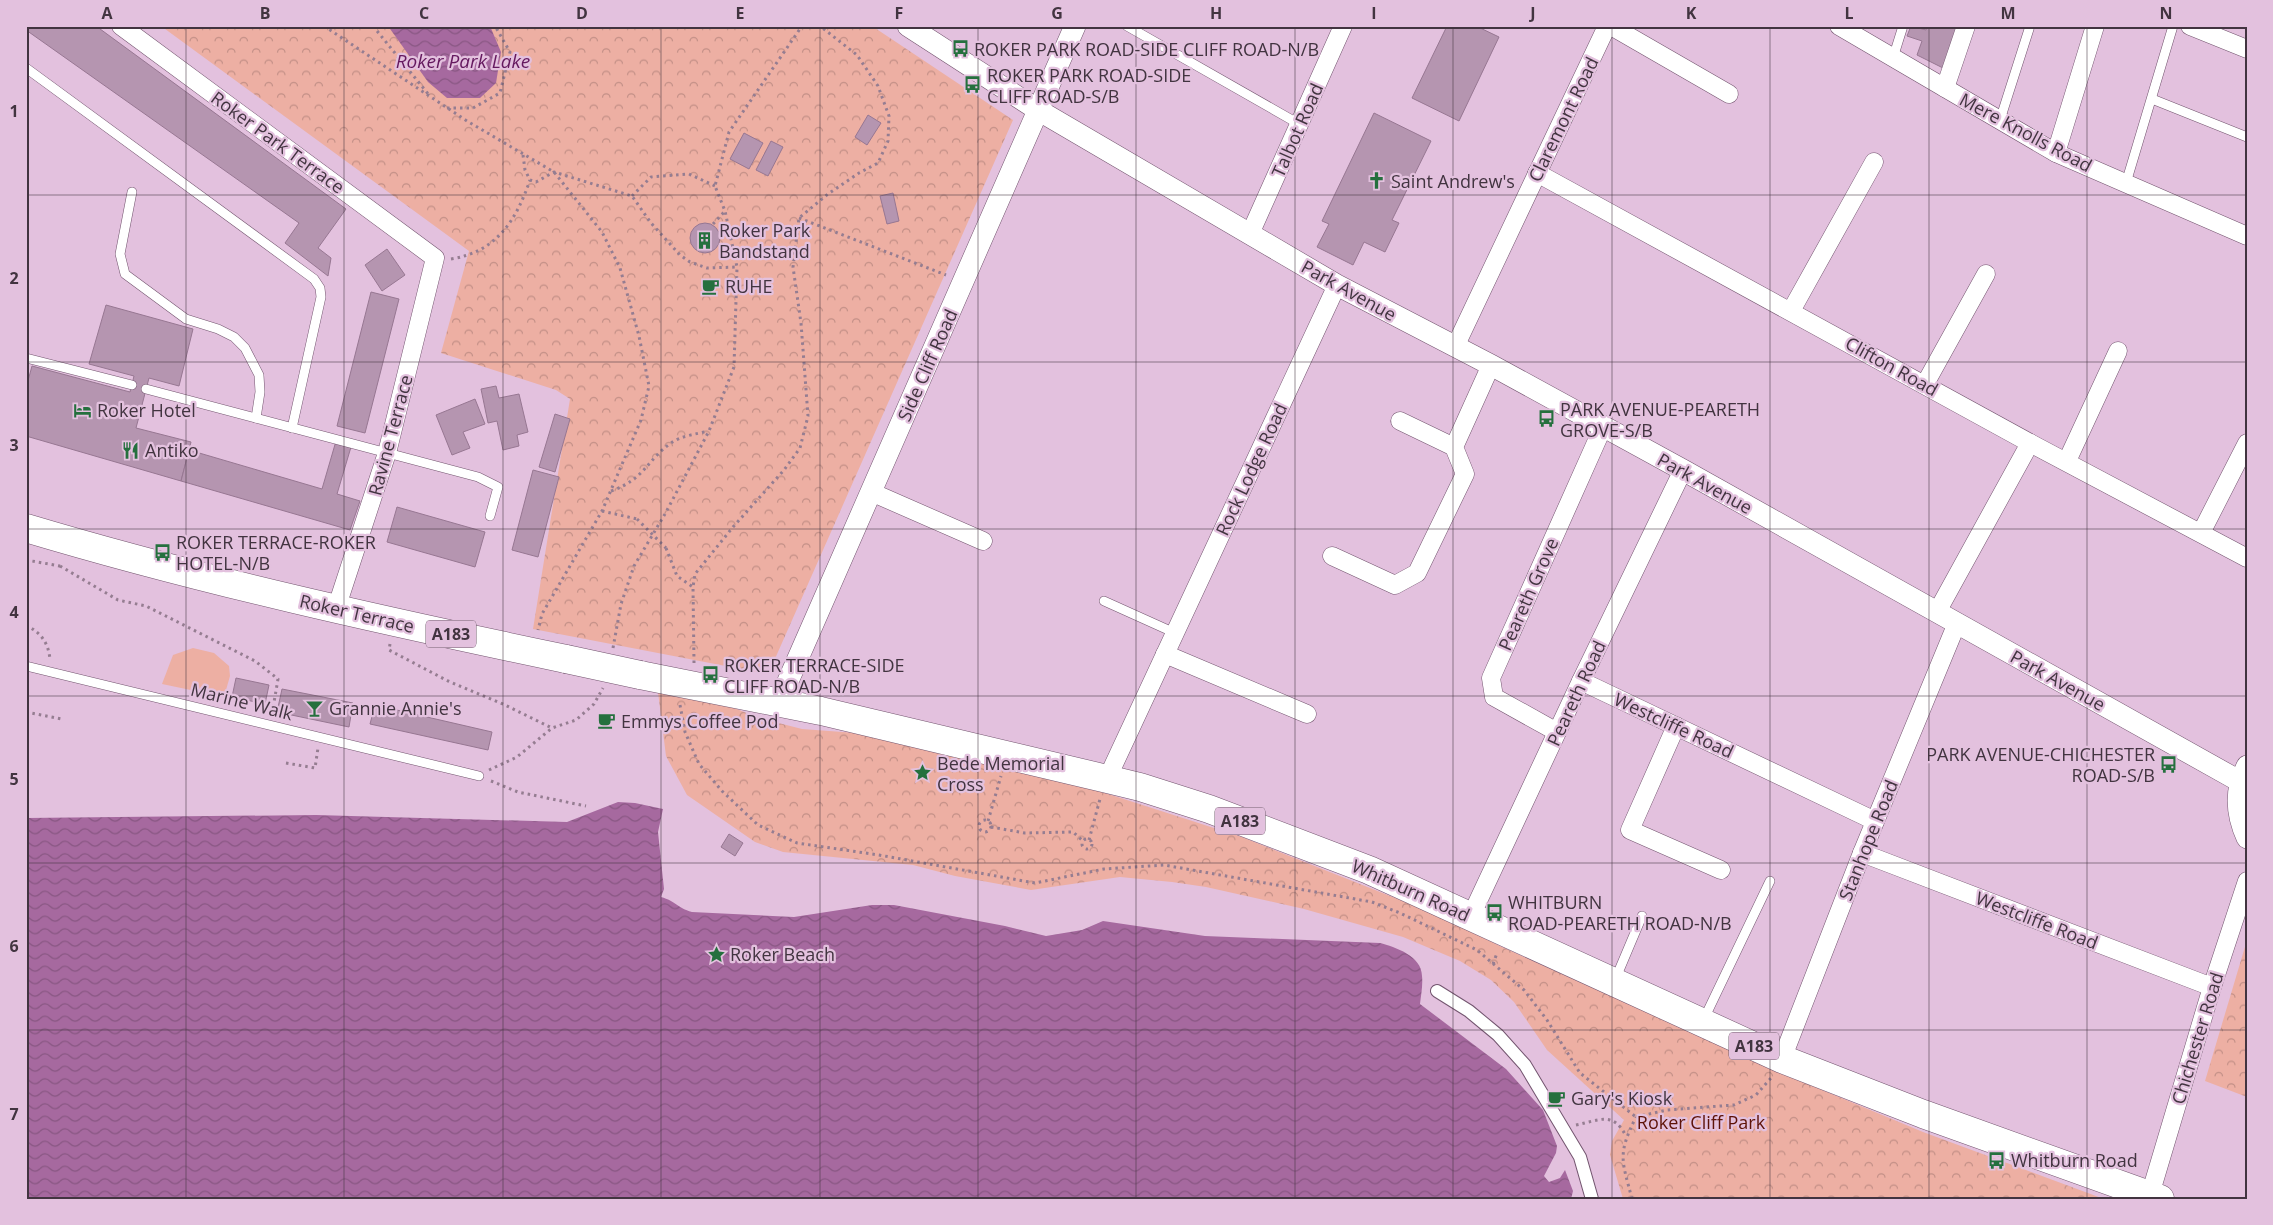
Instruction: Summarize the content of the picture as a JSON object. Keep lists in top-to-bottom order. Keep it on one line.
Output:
{"streets":{"main road":["Roker Terrace","A183","Whitburn Road"],"street":["Claremont Road","Talbot Road","Mere Knolls Road","Roker Park Terrace","Park Avenue","Side Cliff Road","Clifton Road","Ravine Terrace","Rock Lodge Road","Peareth Grove","Peareth Road","Westcliffe Road","Stanhope Road","Chichester Road"],"lane":["Marine Walk"]},"crossings":[["Claremont Road","Park Avenue"],["Claremont Road","Clifton Road"],["Talbot Road","Park Avenue"],["Roker Park Terrace","Ravine Terrace"],["Park Avenue","Side Cliff Road"],["Park Avenue","Rock Lodge Road"],["Park Avenue","Peareth Grove"],["Park Avenue","Peareth Road"],["Park Avenue","Stanhope Road"],["Side Cliff Road","Roker Terrace"],["Side Cliff Road","Whitburn Road"],["Ravine Terrace","Roker Terrace"],["Rock Lodge Road","Whitburn Road"],["Peareth Grove","Peareth Road"],["Roker Terrace","Whitburn Road"],["Peareth Road","Westcliffe Road"],["Peareth Road","Whitburn Road"],["Westcliffe Road","Stanhope Road"],["Westcliffe Road","Chichester Road"],["Stanhope Road","Whitburn Road"],["Whitburn Road","Chichester Road"]],"water":["Roker Park Lake"],"parks":["Roker Cliff Park"],"places":{"bus stop":["ROKER PARK ROAD-SIDE CLIFF ROAD-N/B","ROKER PARK ROAD-SIDE CLIFF ROAD-S/B","PARK AVENUE-PEARETH GROVE-S/B","ROKER TERRACE-ROKER HOTEL-N/B","ROKER TERRACE-SIDE CLIFF ROAD-N/B","PARK AVENUE-CHICHESTER ROAD-S/B","WHITBURN ROAD-PEARETH ROAD-N/B","Whitburn Road"],"church":["Saint Andrew's"],"building":["Roker Park Bandstand"],"cafe":["RUHE","Emmys Coffee Pod","Gary's Kiosk"],"hotel":["Roker Hotel"],"restaurant":["Antiko"],"bar":["Grannie Annie's"],"place":["Bede Memorial Cross","Roker Beach"]},"grid":{"columns":["A","B","C","D","E","F","G","H","I","J","K","L","M","N"],"rows":["1","2","3","4","5","6","7"]}}
